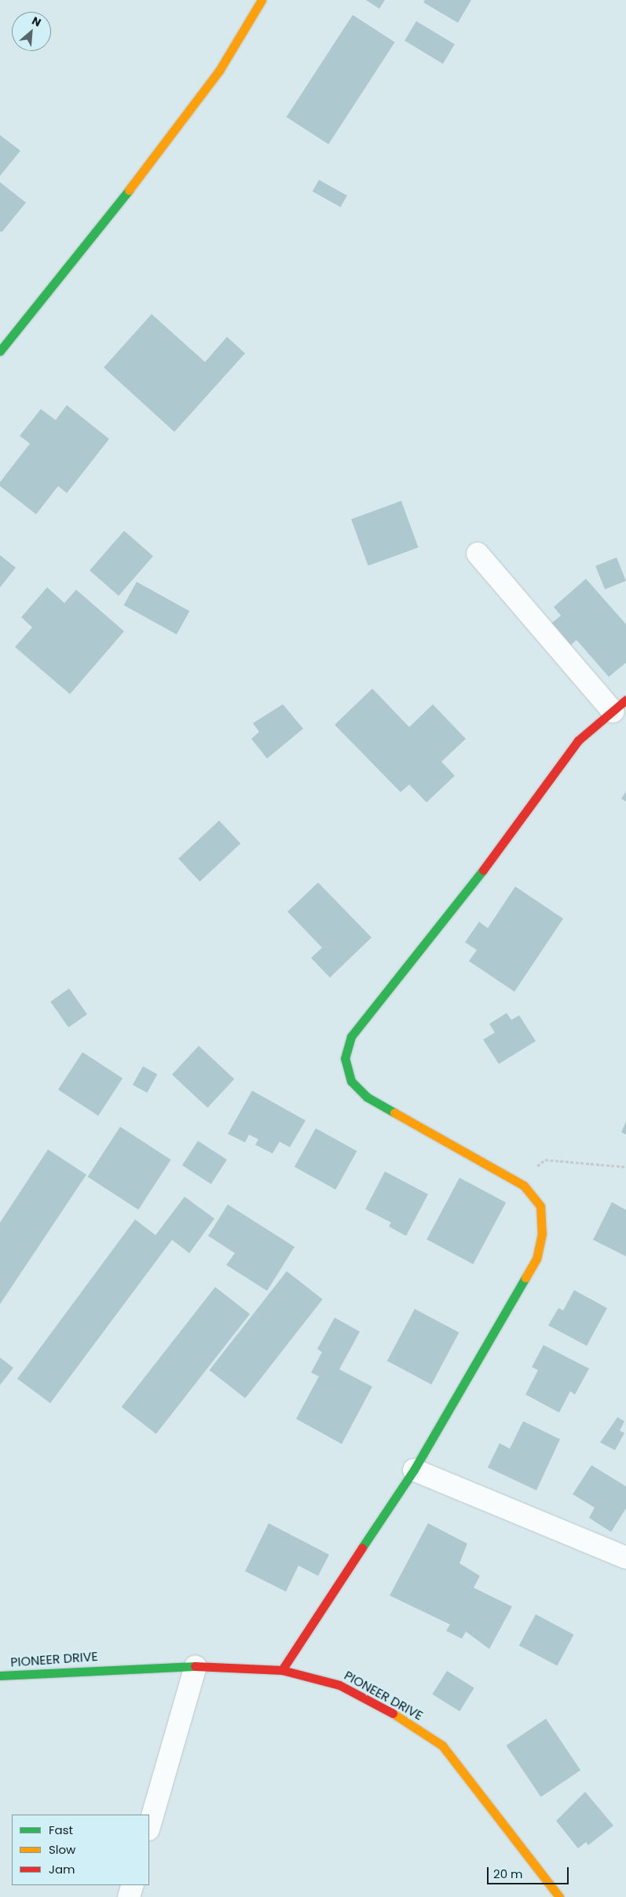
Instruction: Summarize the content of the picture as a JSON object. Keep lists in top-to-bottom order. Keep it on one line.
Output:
{"streets":{"street":["PIONEER DRIVE"]},"legend":["Fast","Slow","Jam"],"scale_bar":"20 m","north":"top right"}
